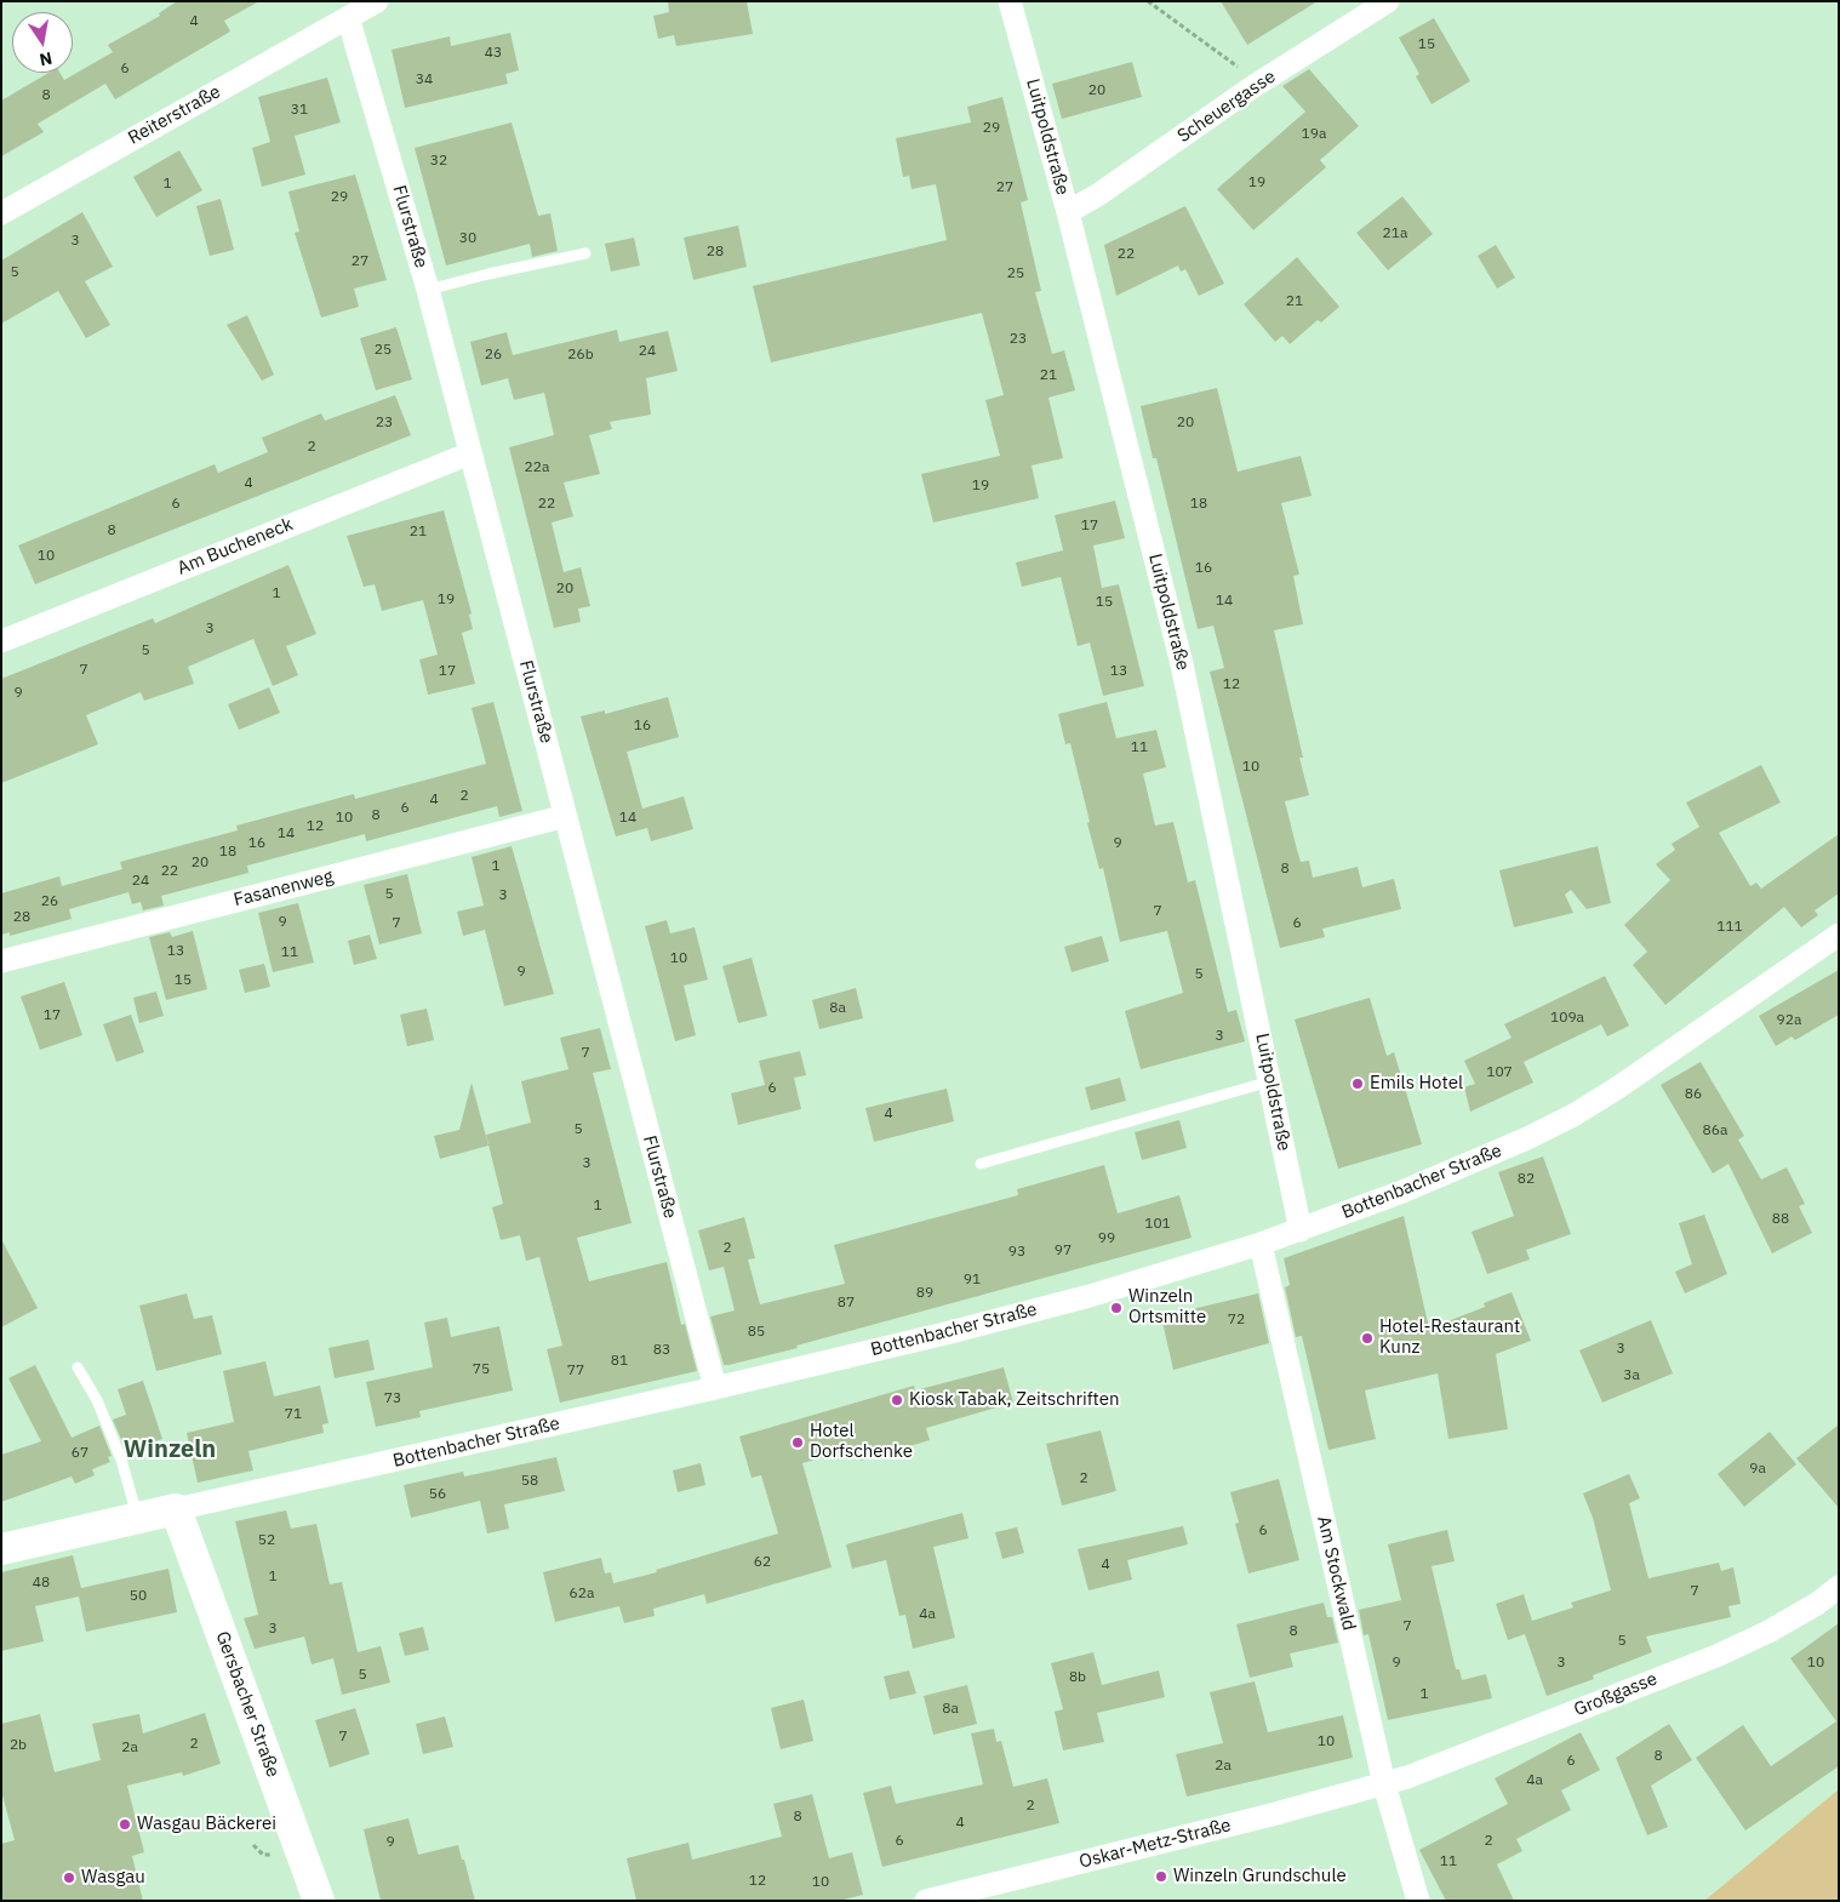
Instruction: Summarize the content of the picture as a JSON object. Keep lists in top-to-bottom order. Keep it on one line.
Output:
{"streets":{"street":["Scheuergasse","Reiterstraße","Luitpoldstraße","Flurstraße","Am Bucheneck","Fasanenweg","Bottenbacher Straße","Am Stockwald","Großgasse","Gersbacher Straße","Oskar-Metz-Straße"]},"crossings":[["Scheuergasse","Luitpoldstraße"],["Reiterstraße","Flurstraße"],["Luitpoldstraße","Bottenbacher Straße"],["Flurstraße","Am Bucheneck"],["Flurstraße","Fasanenweg"],["Flurstraße","Bottenbacher Straße"],["Bottenbacher Straße","Am Stockwald"],["Bottenbacher Straße","Gersbacher Straße"],["Am Stockwald","Großgasse"],["Am Stockwald","Oskar-Metz-Straße"],["Großgasse","Oskar-Metz-Straße"]],"districts":["Winzeln"],"places":["Emils Hotel","Winzeln Ortsmitte","Hotel-Restaurant Kunz","Kiosk Tabak, Zeitschriften","Hotel Dorfschenke","Wasgau Bäckerei","Winzeln Grundschule","Wasgau"],"house_numbers":["4","15","43","6","34","20","8","31","29","19a","32","19","1","27","29","21a","30","3","28","22","27","5","25","21","23","25","24","26","26b","21","23","20","2","22a","4","19","6","22","18","17","8","21","10","16","20","1","19","14","15","3","5","7","17","13","12","9","16","11","10","2","4","6","8","10","14","12","14","16","9","18","20","1","8","22","24","5","3","26","7","28","9","7","6","111","13","11","10","9","5","15","8a","17","109a","92a","3","7","107","6","86","4","5","86a","3","82","1","88","101","99","2","97","93","91","89","87","72","85","3","83","81","75","77","3a","73","71","67","9a","2","58","56","6","52","62","4","1","48","7","62a","50","4a","7","3","8","5","9","3","10","5","8b","1","8a","7","10","2","2b","2a","8","6","2a","4a","2","8","4","6","2","9","11","12","10"],"north":"bottom"}
